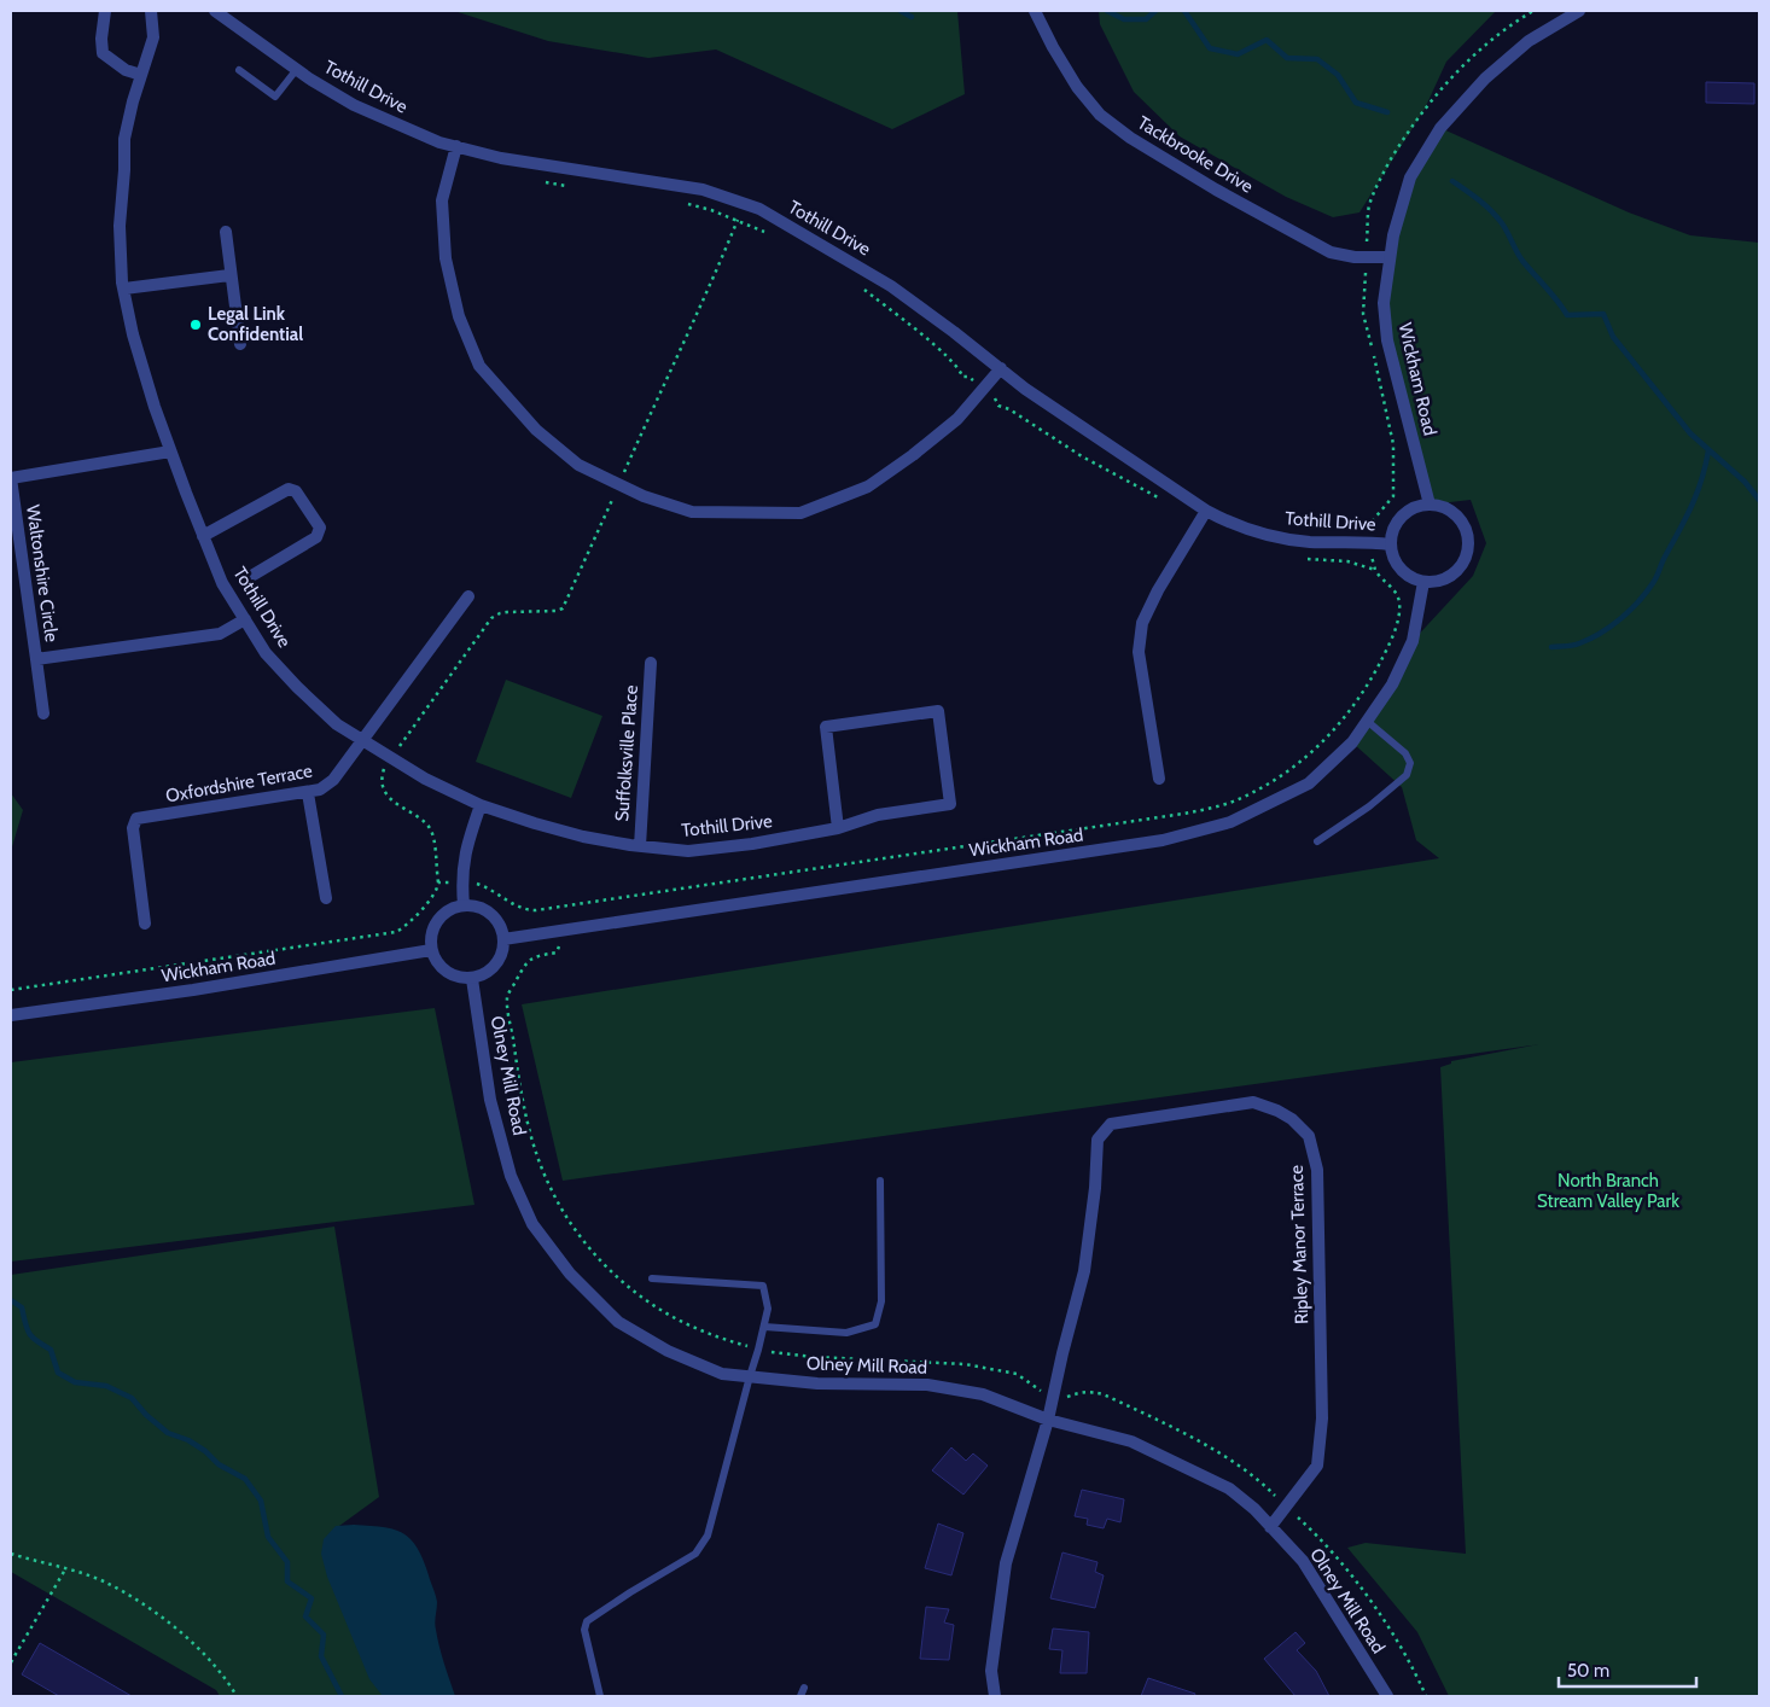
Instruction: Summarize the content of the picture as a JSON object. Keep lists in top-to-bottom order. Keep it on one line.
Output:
{"streets":{"street":["Tothill Drive","Tackbrooke Drive","Wickham Road","Waltonshire Circle","Suffolksville Place","Oxfordshire Terrace","Olney Mill Road","Ripley Manor Terrace"]},"crossings":[["Tothill Drive","Wickham Road"],["Tothill Drive","Waltonshire Circle"],["Tothill Drive","Suffolksville Place"],["Tothill Drive","Oxfordshire Terrace"],["Tackbrooke Drive","Wickham Road"],["Wickham Road","Olney Mill Road"],["Olney Mill Road","Ripley Manor Terrace"]],"parks":["North Branch Stream Valley Park"],"places":["Legal Link Confidential"],"scale_bar":"50 m"}
